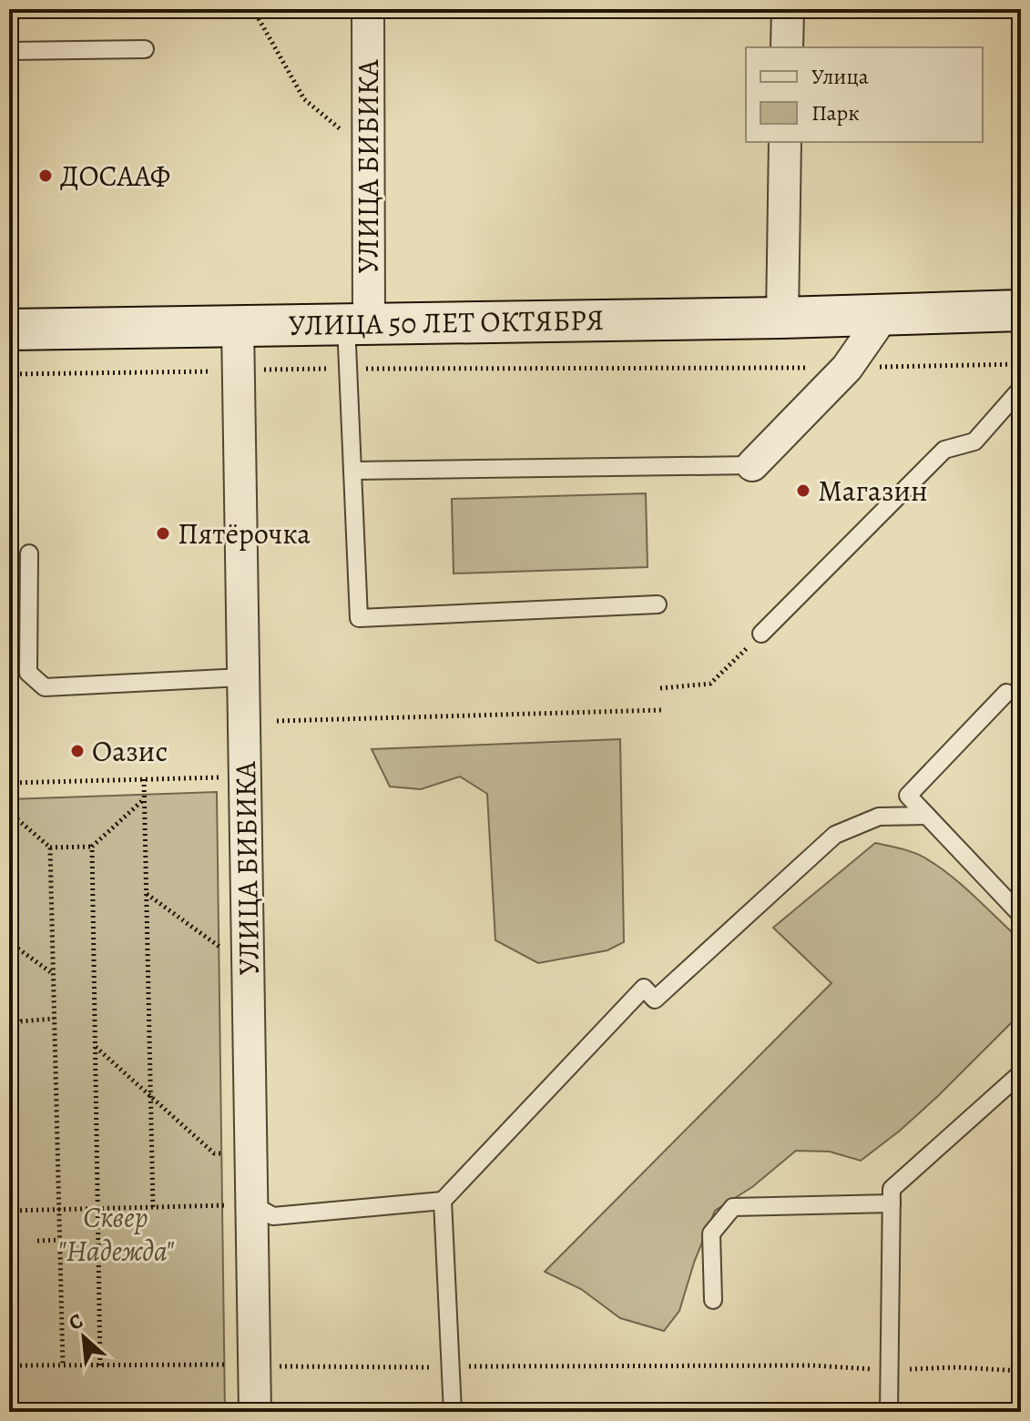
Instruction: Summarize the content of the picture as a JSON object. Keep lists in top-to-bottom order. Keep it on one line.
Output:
{"streets":{"main road":["УЛИЦА 50 ЛЕТ ОКТЯБРЯ"],"street":["УЛИЦА БИБИКА"]},"crossings":[["УЛИЦА БИБИКА","УЛИЦА 50 ЛЕТ ОКТЯБРЯ"]],"parks":["Сквер \"Надежда\""],"places":["ДОСААФ","Магазин","Пятёрочка","Оазис"],"legend":["Улица","Парк"],"north":"top left"}
